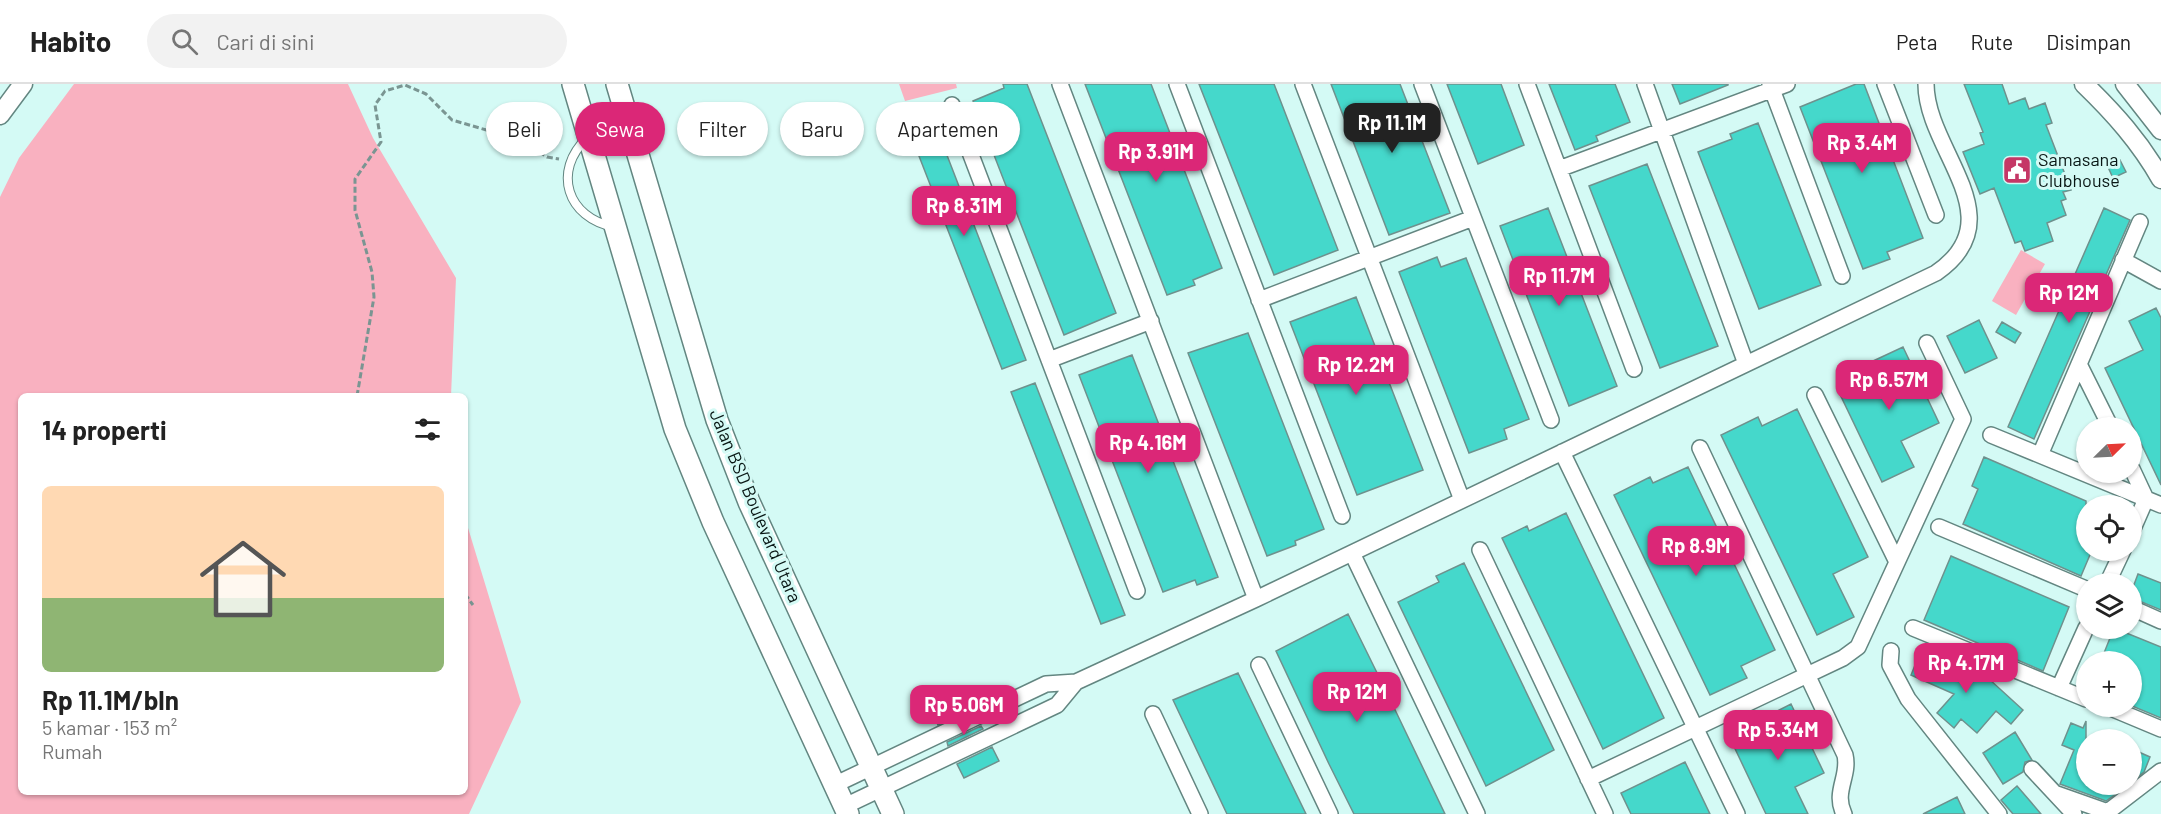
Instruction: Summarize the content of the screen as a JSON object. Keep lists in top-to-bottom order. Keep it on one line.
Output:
{"streets":{"main road":["Jalan BSD Boulevard Utara"]},"places":{"public building":["Samasana Clubhouse"]},"north":"top right","page":{"header":"Habito","search":"Cari di sini","nav":["Peta","Rute","Disimpan"],"chip":["Beli","Sewa","Filter","Baru","Apartemen"],"price":["Rp 11.1M","Rp 3.4M","Rp 3.91M","Rp 8.31M","Rp 11.7M","Rp 12M","Rp 12.2M","Rp 6.57M","Rp 4.16M","Rp 8.9M","Rp 4.17M","Rp 12M","Rp 5.06M","Rp 5.34M"],"heading":"14 properti","map_buttons":["+","−"],"list":[{"name":"Rp 11.1M/bln","note":"5 kamar · 153 m² · Rumah"}]}}
